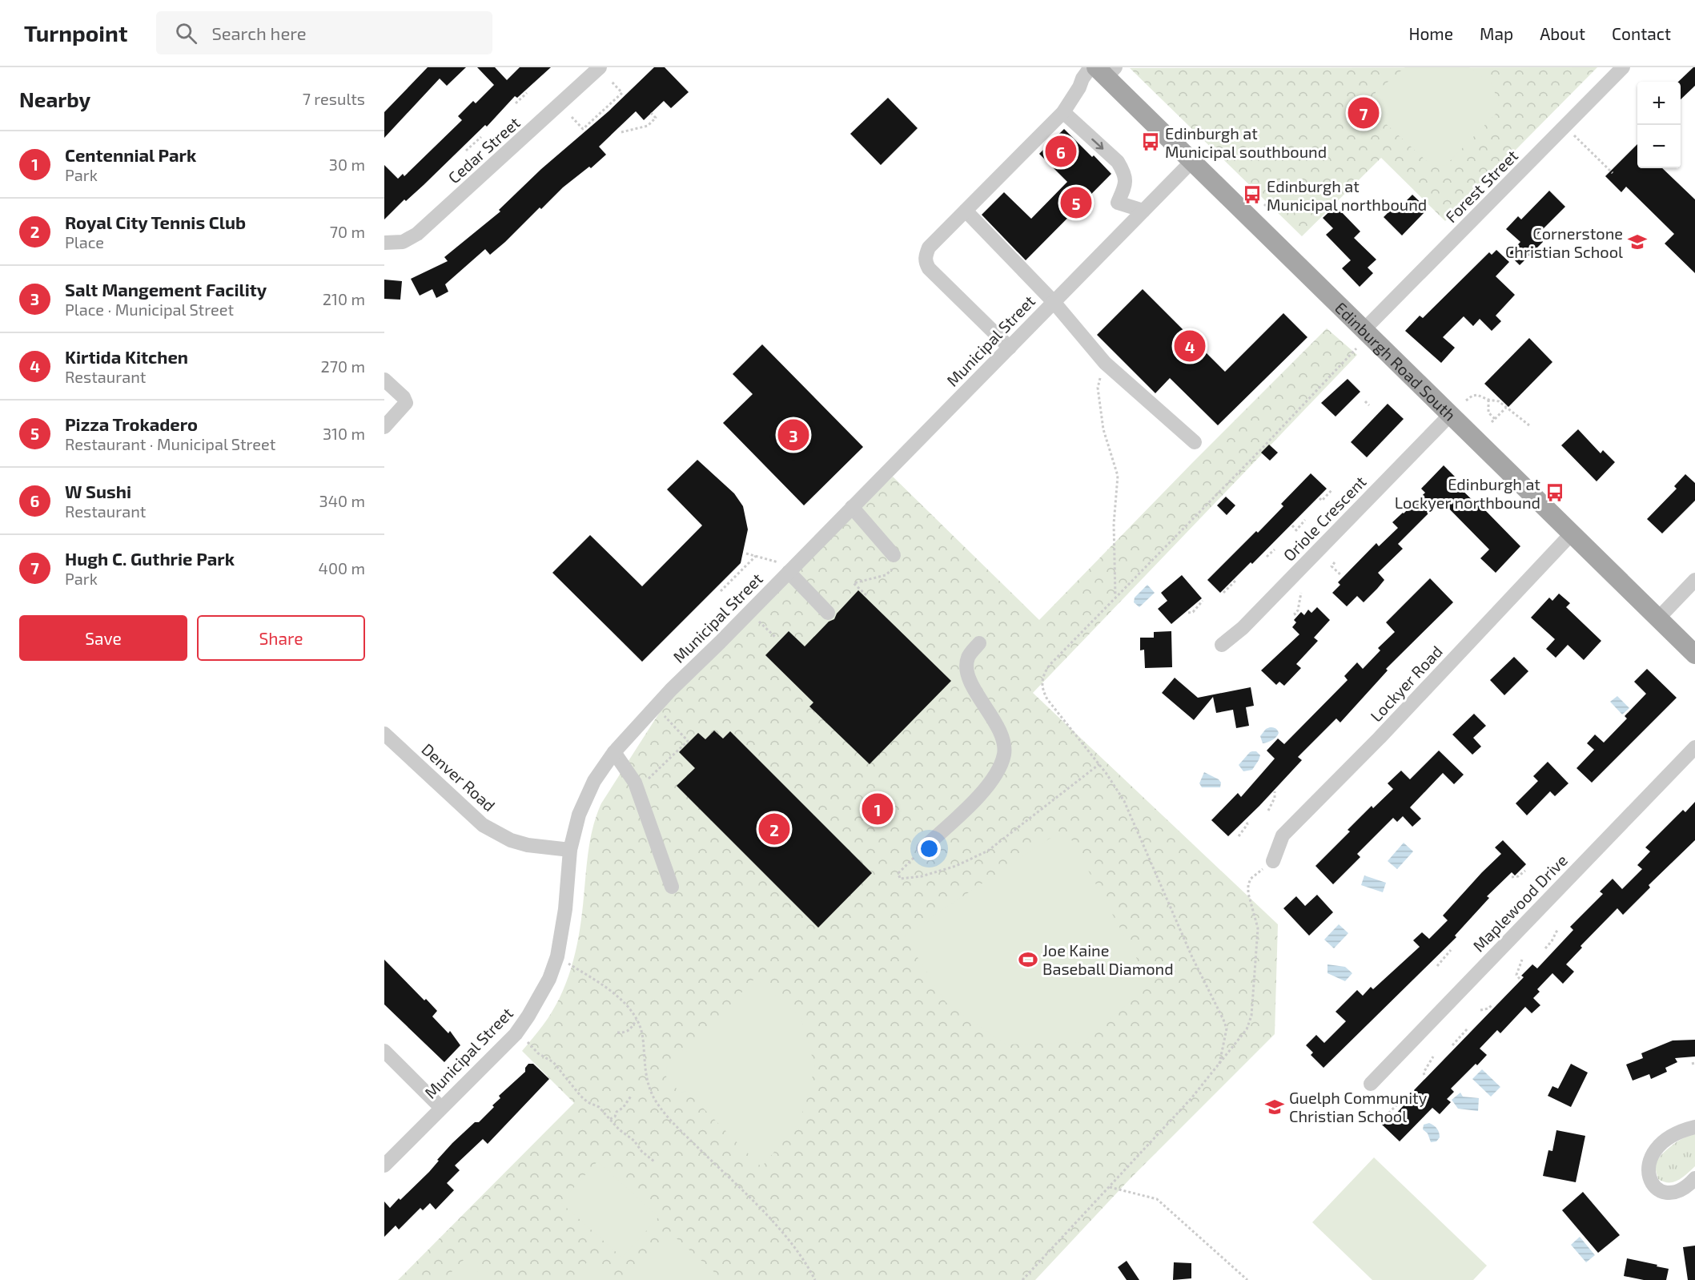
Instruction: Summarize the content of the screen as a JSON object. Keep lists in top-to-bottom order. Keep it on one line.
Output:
{"streets":{"main road":["Edinburgh Road South"],"street":["Cedar Street","Forest Street","Municipal Street","Oriole Crescent","Lockyer Road","Denver Road","Maplewood Drive"]},"crossings":[["Forest Street","Edinburgh Road South"],["Municipal Street","Edinburgh Road South"],["Municipal Street","Denver Road"],["Edinburgh Road South","Oriole Crescent"],["Edinburgh Road South","Lockyer Road"]],"places":{"bus stop":["Edinburgh at Municipal southbound","Edinburgh at Municipal northbound","Edinburgh at Lockyer northbound"],"school or university":["Cornerstone Christian School","Guelph Community Christian School"],"sports":["Joe Kaine Baseball Diamond"]},"page":{"header":"Turnpoint","search":"Search here","nav":["Home","Map","About","Contact"],"heading":["Nearby","7 results"],"map_buttons":["+","−"],"pins":["7","6","5","4","3","1","2"],"list":[{"mark":"1","name":"Centennial Park","note":"Park","value":"30 m"},{"mark":"2","name":"Royal City Tennis Club","note":"Place","value":"70 m"},{"mark":"3","name":"Salt Mangement Facility","note":"Place · Municipal Street","value":"210 m"},{"mark":"4","name":"Kirtida Kitchen","note":"Restaurant","value":"270 m"},{"mark":"5","name":"Pizza Trokadero","note":"Restaurant · Municipal Street","value":"310 m"},{"mark":"6","name":"W Sushi","note":"Restaurant","value":"340 m"},{"mark":"7","name":"Hugh C. Guthrie Park","note":"Park","value":"400 m"}],"buttons":["Save","Share"]}}
